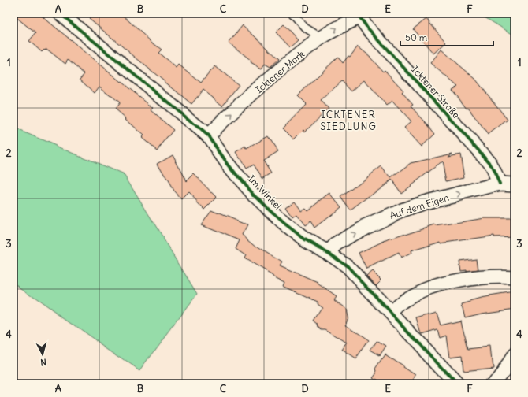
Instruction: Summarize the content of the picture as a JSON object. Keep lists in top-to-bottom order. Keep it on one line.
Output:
{"streets":{"street":["Icktener Mark","Icktener Straße","Im Winkel","Auf dem Eigen"]},"crossings":[["Icktener Mark","Icktener Straße"],["Icktener Mark","Im Winkel"],["Icktener Straße","Auf dem Eigen"],["Im Winkel","Auf dem Eigen"]],"one_way":["Icktener Mark"],"districts":["ICKTENER SIEDLUNG"],"scale_bar":"50 m","north":"bottom","grid":{"columns":["A","B","C","D","E","F"],"rows":["1","2","3","4"]}}
